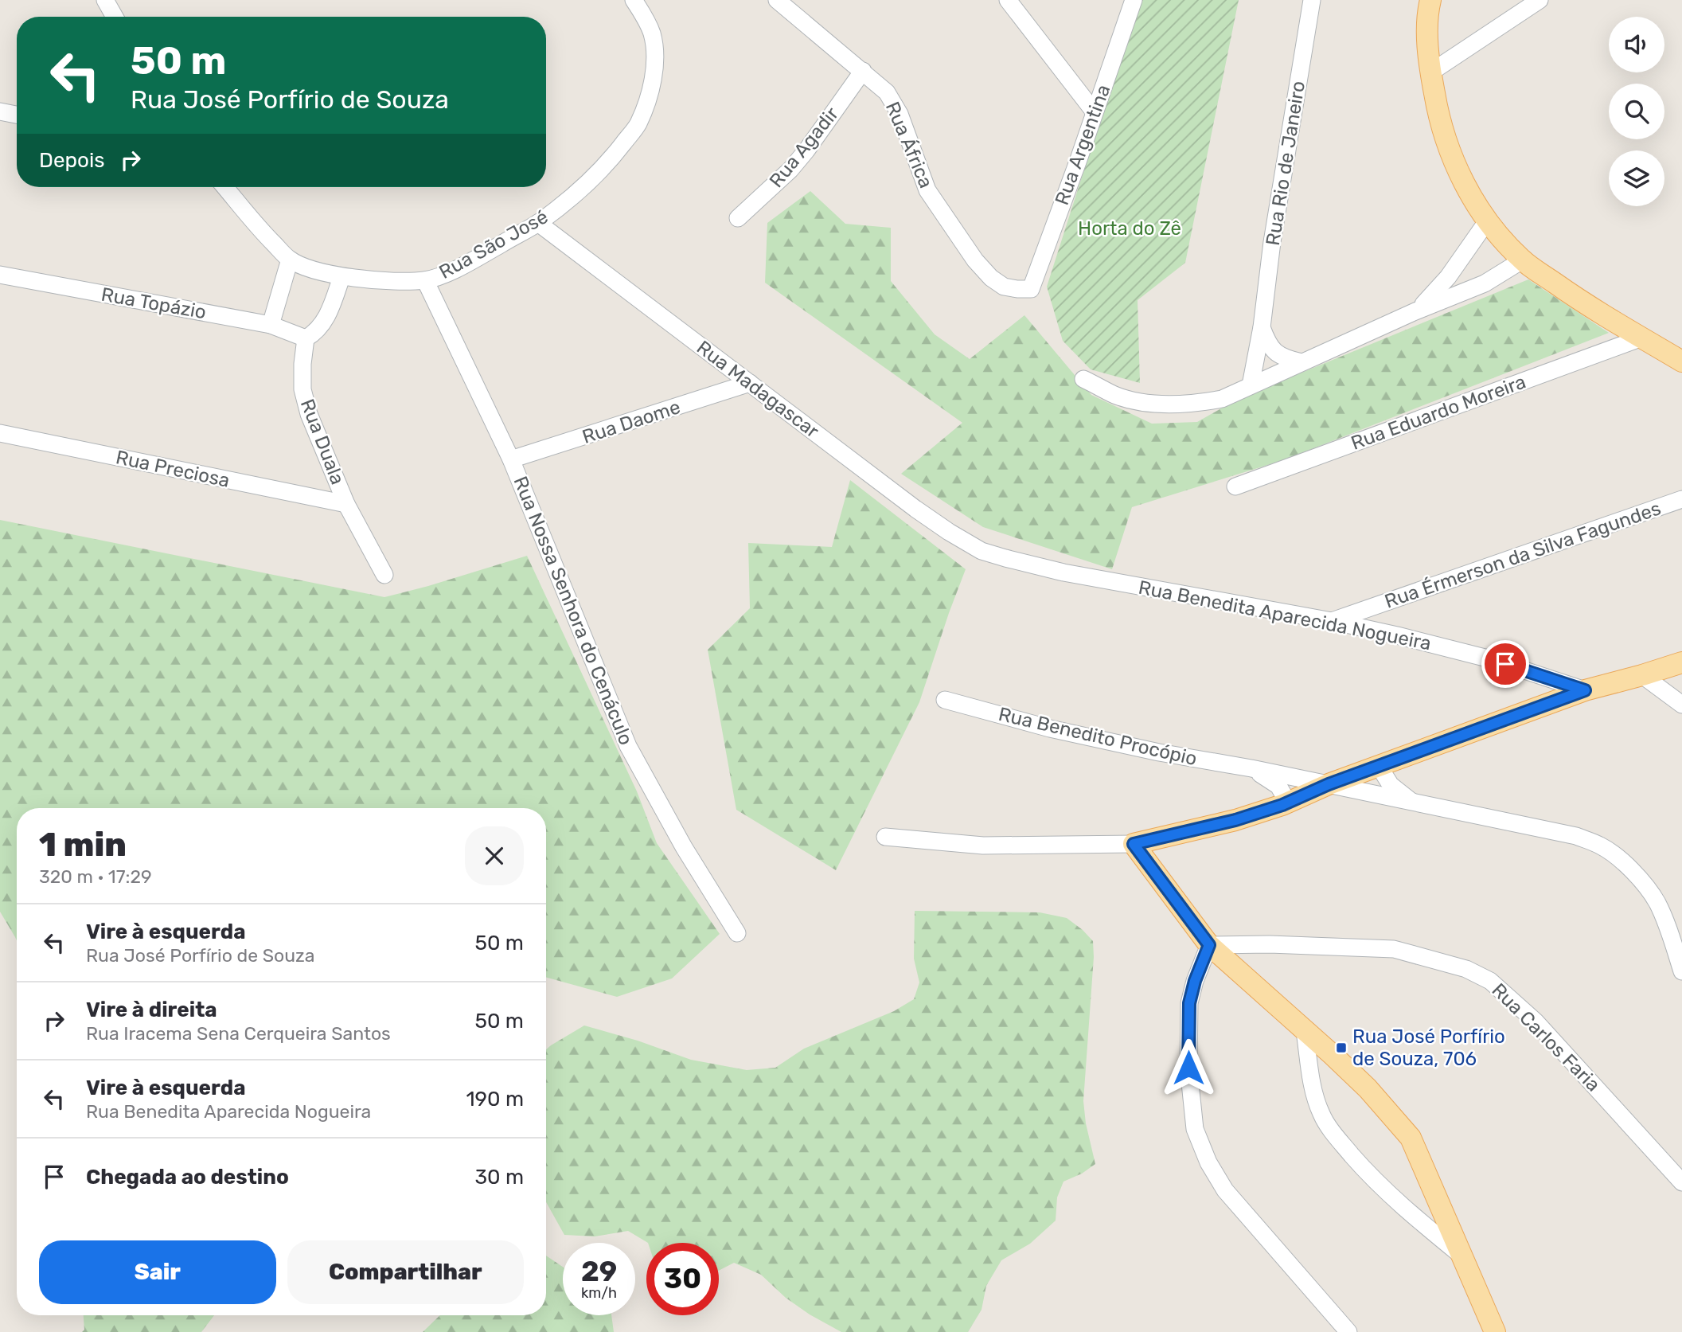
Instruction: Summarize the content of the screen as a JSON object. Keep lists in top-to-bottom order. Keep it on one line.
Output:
{"streets":{"street":["Rua África","Rua Argentina","Rua Agadir","Rua Rio de Janeiro","Rua São José","Rua Topázio","Rua Madagascar","Rua Eduardo Moreira","Rua Daome","Rua Duala","Rua Preciosa","Rua Érmerson da Silva Fagundes","Rua Nossa Senhora do Cenáculo","Rua Benedita Aparecida Nogueira","Rua Benedito Procópio","Rua Carlos Faria"]},"crossings":[["Rua África","Rua Argentina"],["Rua África","Rua Agadir"],["Rua São José","Rua Madagascar"],["Rua São José","Rua Nossa Senhora do Cenáculo"],["Rua Topázio","Rua Duala"],["Rua Madagascar","Rua Daome"],["Rua Madagascar","Rua Benedita Aparecida Nogueira"],["Rua Daome","Rua Nossa Senhora do Cenáculo"],["Rua Duala","Rua Preciosa"],["Rua Érmerson da Silva Fagundes","Rua Benedita Aparecida Nogueira"]],"parks":["Horta do Zê"],"places":{"transit":["Rua José Porfírio de Souza, 706"]},"page":{"turn":["50 m","Rua José Porfírio de Souza"],"then":"Depois","heading":["1 min","320 m · 17:29"],"list":[{"name":"Vire à esquerda","note":"Rua José Porfírio de Souza","value":"50 m"},{"name":"Vire à direita","note":"Rua Iracema Sena Cerqueira Santos","value":"50 m"},{"name":"Vire à esquerda","note":"Rua Benedita Aparecida Nogueira","value":"190 m"},{"name":"Chegada ao destino","value":"30 m"}],"buttons":["Sair","Compartilhar"],"speed":"29 km/h","limit":"30"}}
